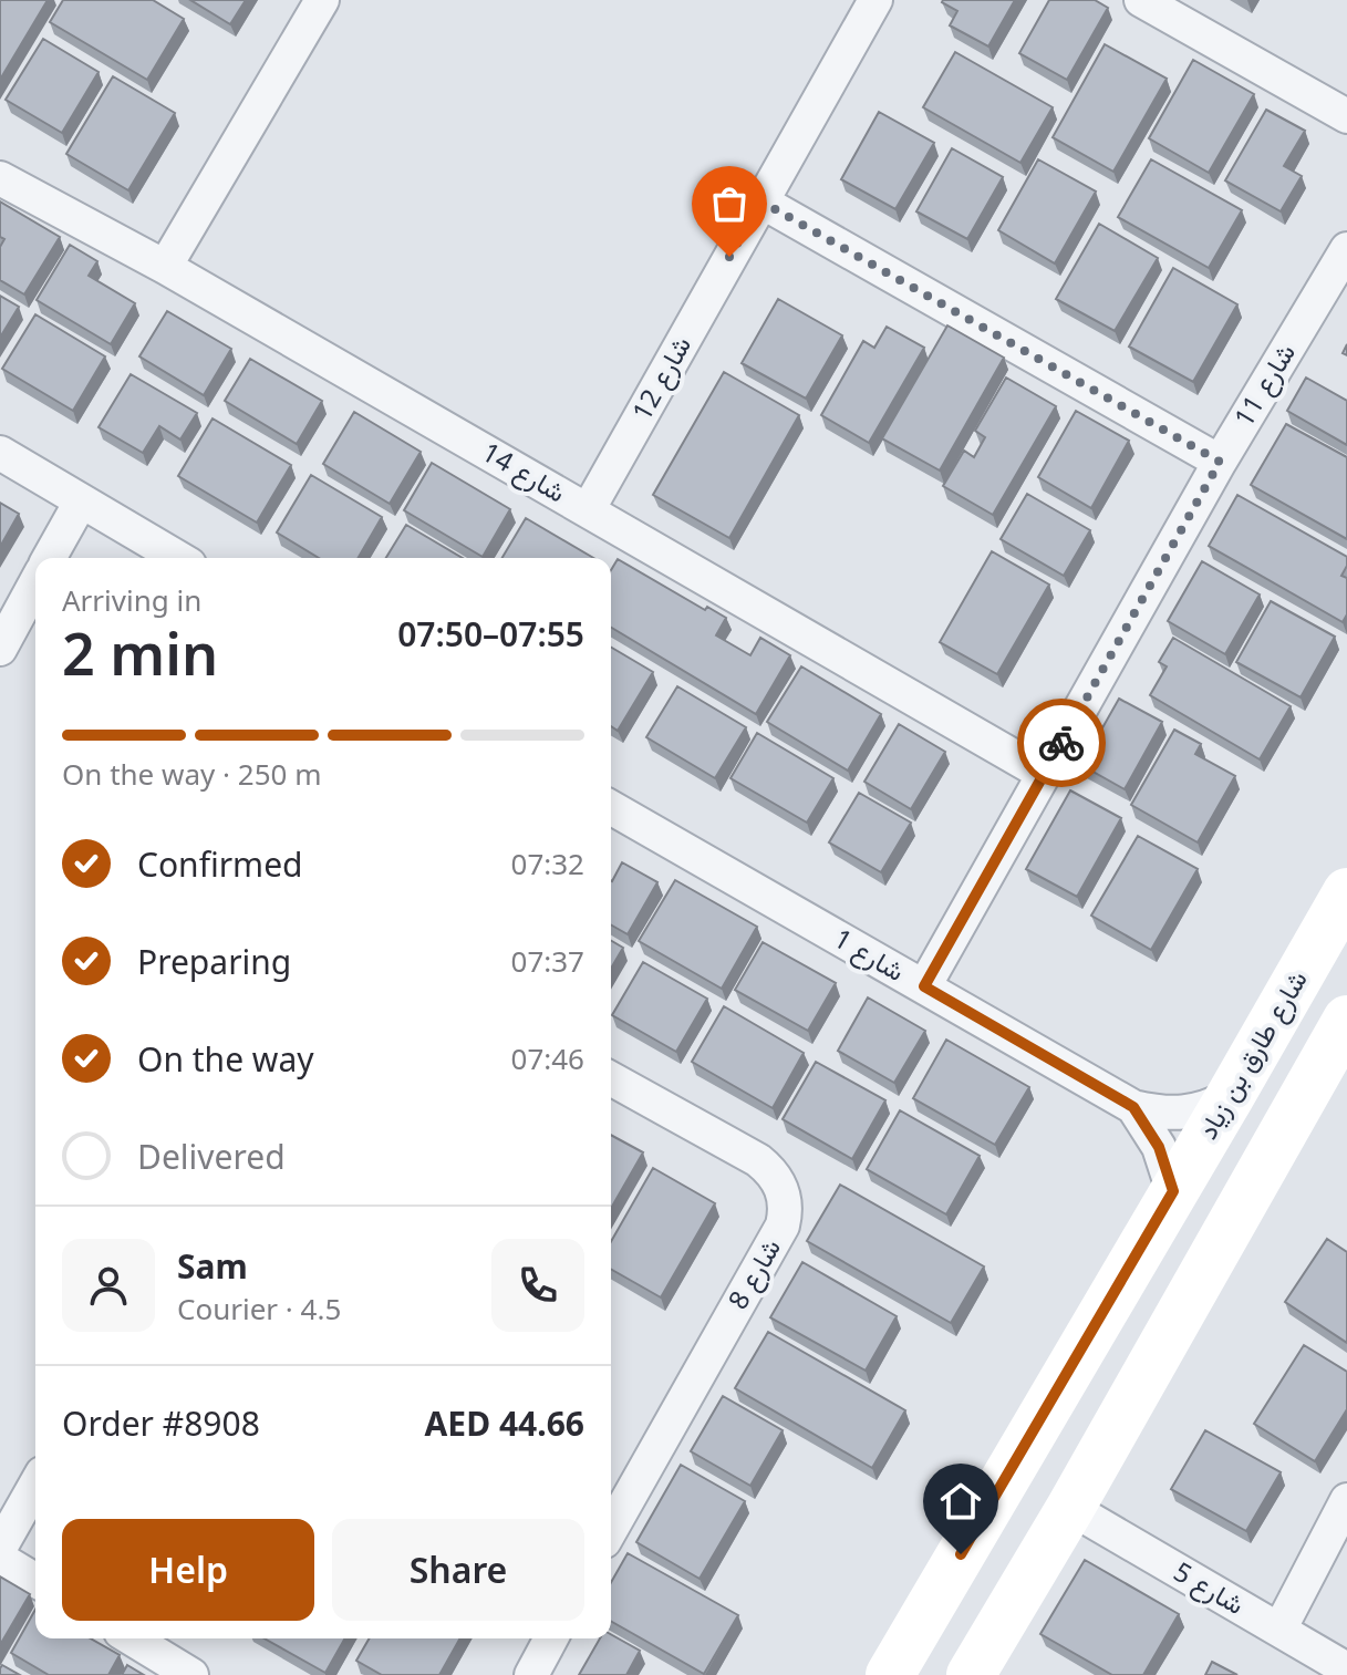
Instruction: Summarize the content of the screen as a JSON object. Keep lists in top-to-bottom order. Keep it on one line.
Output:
{"streets":{"main road":["شارع طارق بن زياد"],"street":["شارع 12","شارع 11","شارع 14","شارع 1","شارع 8","شارع 5"]},"crossings":[["شارع 12","شارع 14"],["شارع 11","شارع 14"],["شارع 11","شارع 1"],["شارع 1","شارع طارق بن زياد"]],"page":{"heading":["2 min","Arriving in","07:50–07:55"],"panel":["Sam","Courier · 4.5","Order #8908","AED 44.66"],"bar":"On the way · 250 m","list":[["Confirmed","07:32"],["Preparing","07:37"],["On the way","07:46"],"Delivered"],"buttons":["Help","Share"]}}
